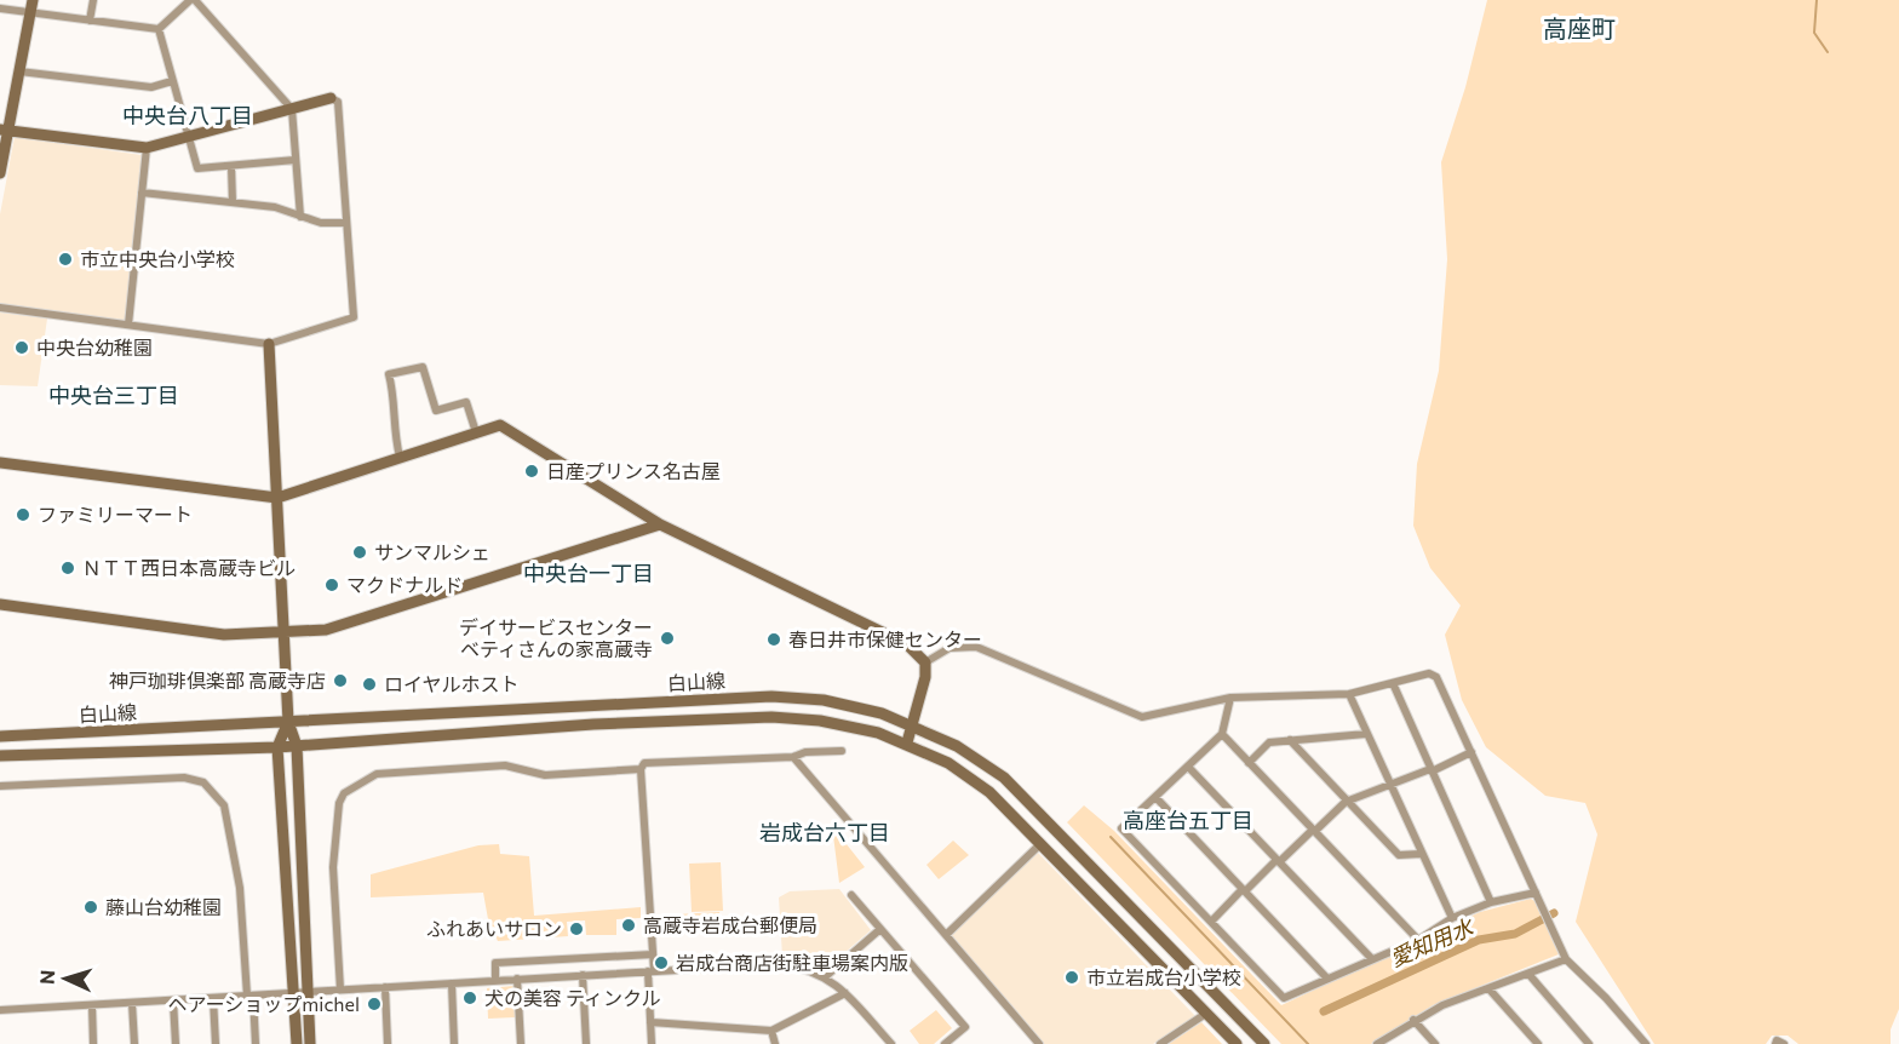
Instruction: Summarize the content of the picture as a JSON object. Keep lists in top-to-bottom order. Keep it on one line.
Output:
{"streets":{"street":["白山線"]},"districts":["高座町","中央台八丁目","中央台三丁目","中央台一丁目","高座台五丁目","岩成台六丁目"],"water":["愛知用水"],"places":["市立中央台小学校","中央台幼稚園","日産プリンス名古屋","ファミリーマート","サンマルシェ","ＮＴＴ西日本高蔵寺ビル","マクドナルド","デイサービスセンター ベティさんの家高蔵寺","春日井市保健センター","神戸珈琲倶楽部 高蔵寺店","ロイヤルホスト","藤山台幼稚園","高蔵寺岩成台郵便局","ふれあいサロン","岩成台商店街駐車場案内版","市立岩成台小学校","犬の美容 ティンクル","ヘアーショップmichel"],"north":"left"}
